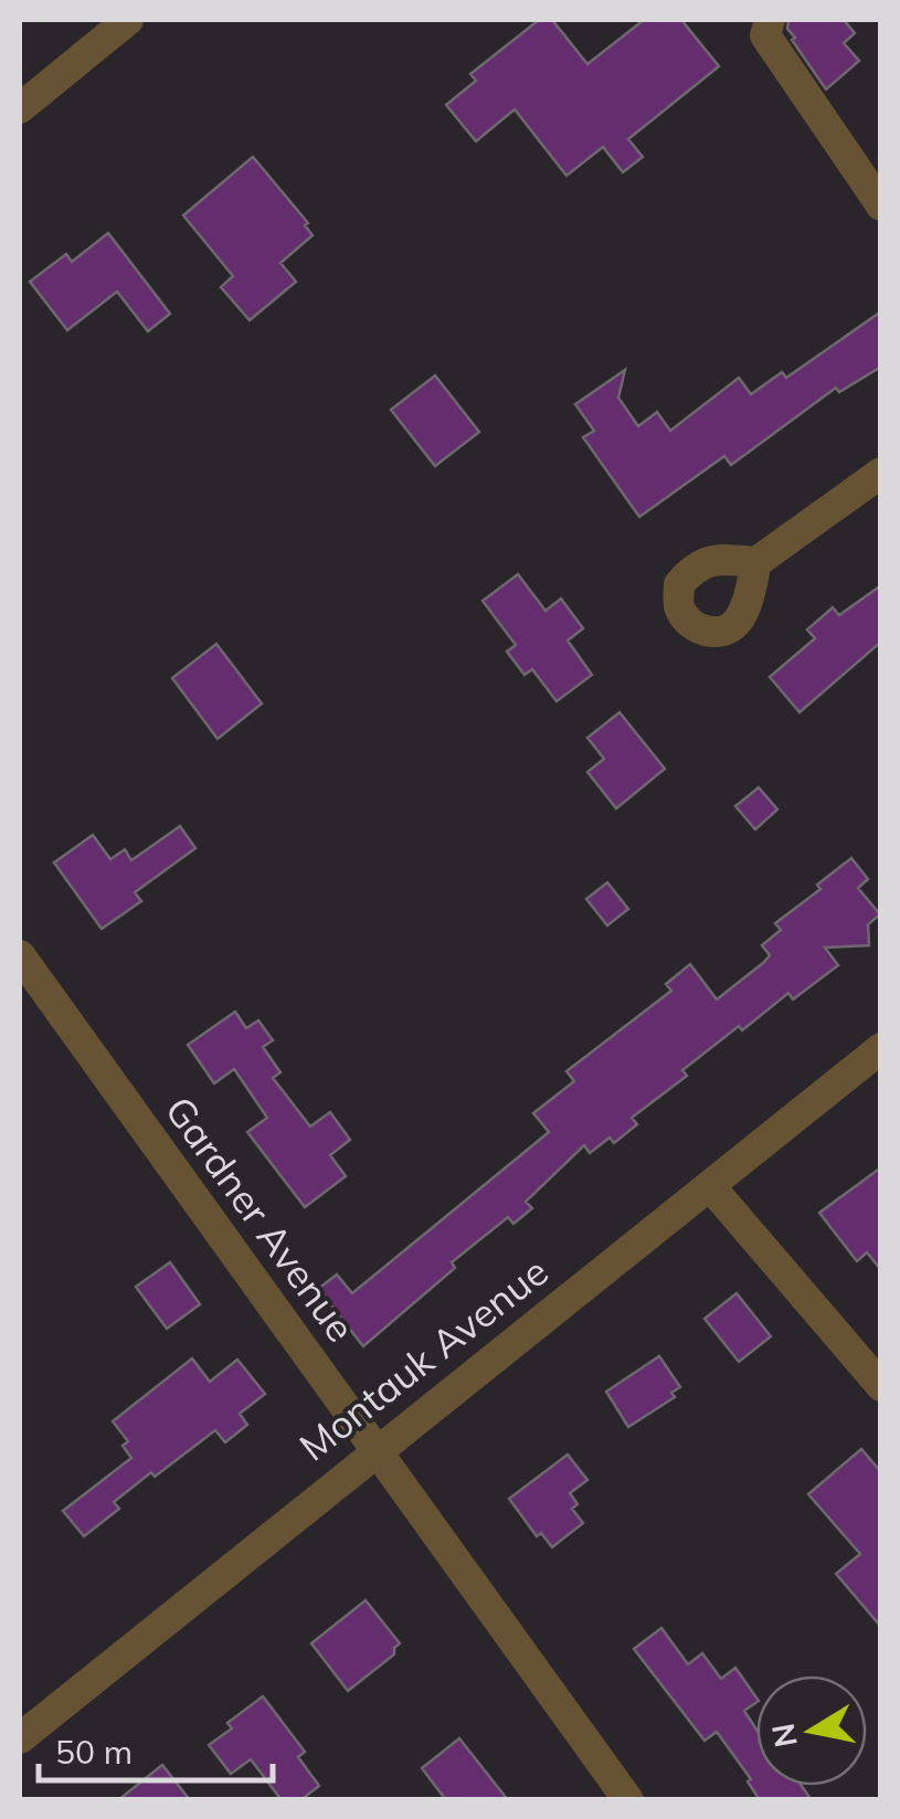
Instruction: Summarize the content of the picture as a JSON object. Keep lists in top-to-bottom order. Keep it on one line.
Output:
{"streets":{"street":["Gardner Avenue","Montauk Avenue"]},"crossings":[["Gardner Avenue","Montauk Avenue"]],"scale_bar":"50 m","north":"left"}
